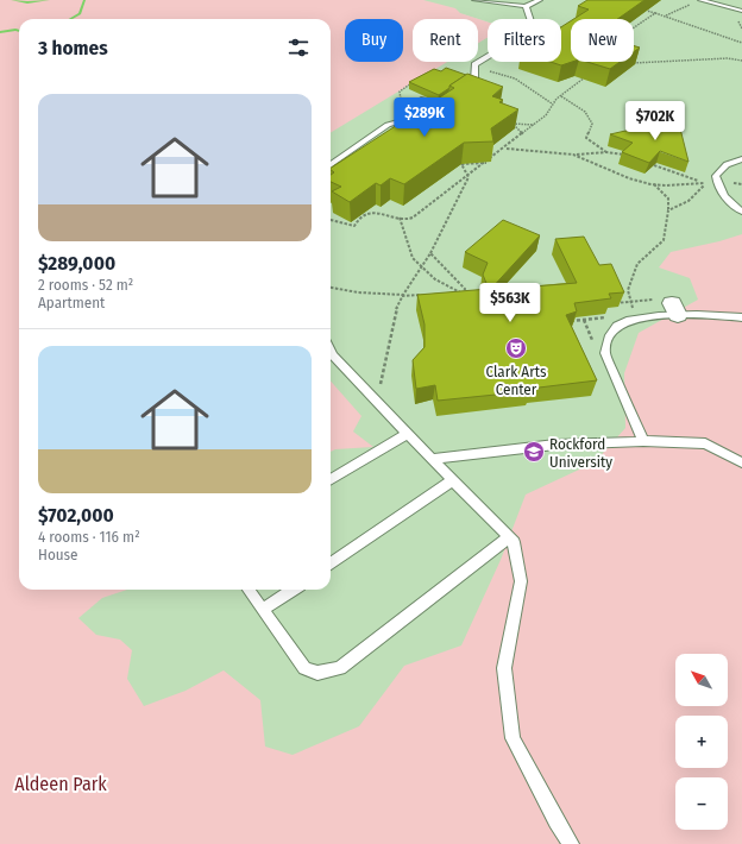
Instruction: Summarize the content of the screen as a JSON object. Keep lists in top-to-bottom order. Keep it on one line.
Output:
{"parks":["Aldeen Park"],"places":{"theatre":["Clark Arts Center"],"school or university":["Rockford University"]},"north":"top left","page":{"chip":["Buy","Rent","Filters","New"],"heading":"3 homes","list":[{"name":"$289,000","note":"2 rooms · 52 m² · Apartment"},{"name":"$702,000","note":"4 rooms · 116 m² · House"}],"price":["$289K","$702K","$563K"],"map_buttons":["+","−"]}}
